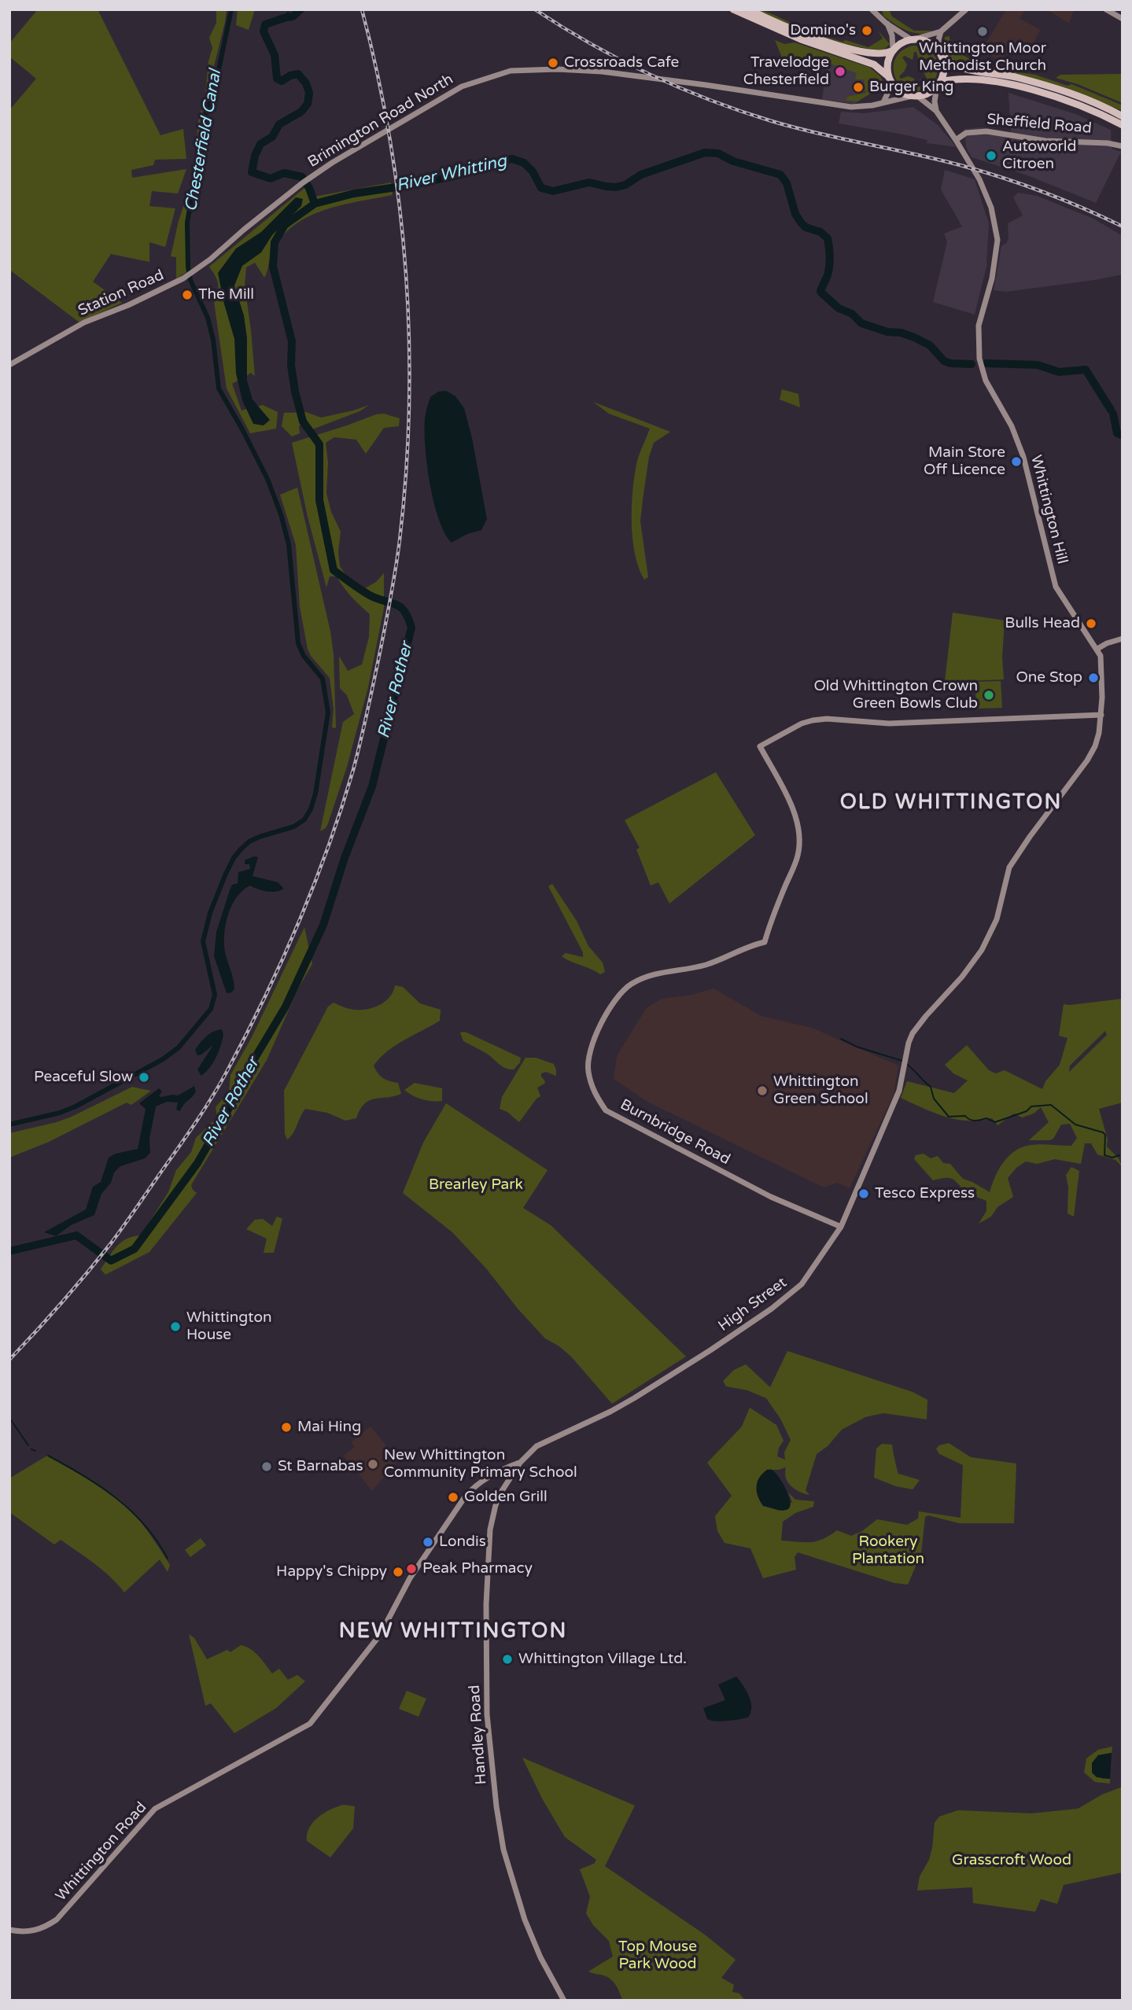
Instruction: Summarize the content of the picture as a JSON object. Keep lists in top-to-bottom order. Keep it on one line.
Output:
{"streets":{"main road":["Brimington Road North","Sheffield Road","Station Road","Whittington Hill","Burnbridge Road","High Street","Handley Road","Whittington Road"]},"crossings":[["Brimington Road North","Station Road"],["Sheffield Road","Whittington Hill"],["Whittington Hill","High Street"],["Burnbridge Road","High Street"],["High Street","Handley Road"],["High Street","Whittington Road"]],"districts":["OLD WHITTINGTON","NEW WHITTINGTON"],"water":["Chesterfield Canal","River Whitting","River Rother"],"parks":["Brearley Park","Rookery Plantation","Grasscroft Wood","Top Mouse Park Wood"],"places":["Domino's","Whittington Moor Methodist Church","Crossroads Cafe","Travelodge Chesterfield","Burger King","Autoworld Citroen","The Mill","Main Store Off Licence","Bulls Head","One Stop","Old Whittington Crown Green Bowls Club","Peaceful Slow","Whittington Green School","Tesco Express","Whittington House","Mai Hing","New Whittington Community Primary School","St Barnabas","Golden Grill","Londis","Peak Pharmacy","Happy's Chippy","Whittington Village Ltd."]}
